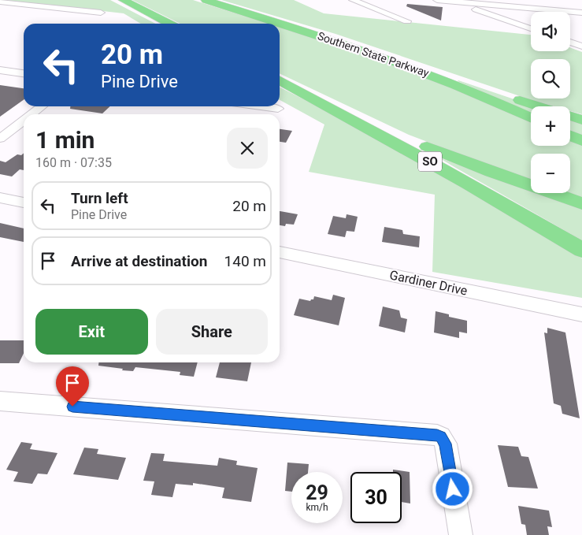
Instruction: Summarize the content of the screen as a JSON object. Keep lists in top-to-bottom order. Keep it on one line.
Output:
{"streets":{"highway":["Southern State Parkway","SO"],"street":["Gardiner Drive"]},"page":{"map_buttons":["+","−"],"turn":["20 m","Pine Drive"],"heading":["1 min","160 m · 07:35"],"list":[{"name":"Turn left","note":"Pine Drive","value":"20 m"},{"name":"Arrive at destination","value":"140 m"}],"buttons":["Exit","Share"],"speed":"29 km/h","limit":"30"}}
